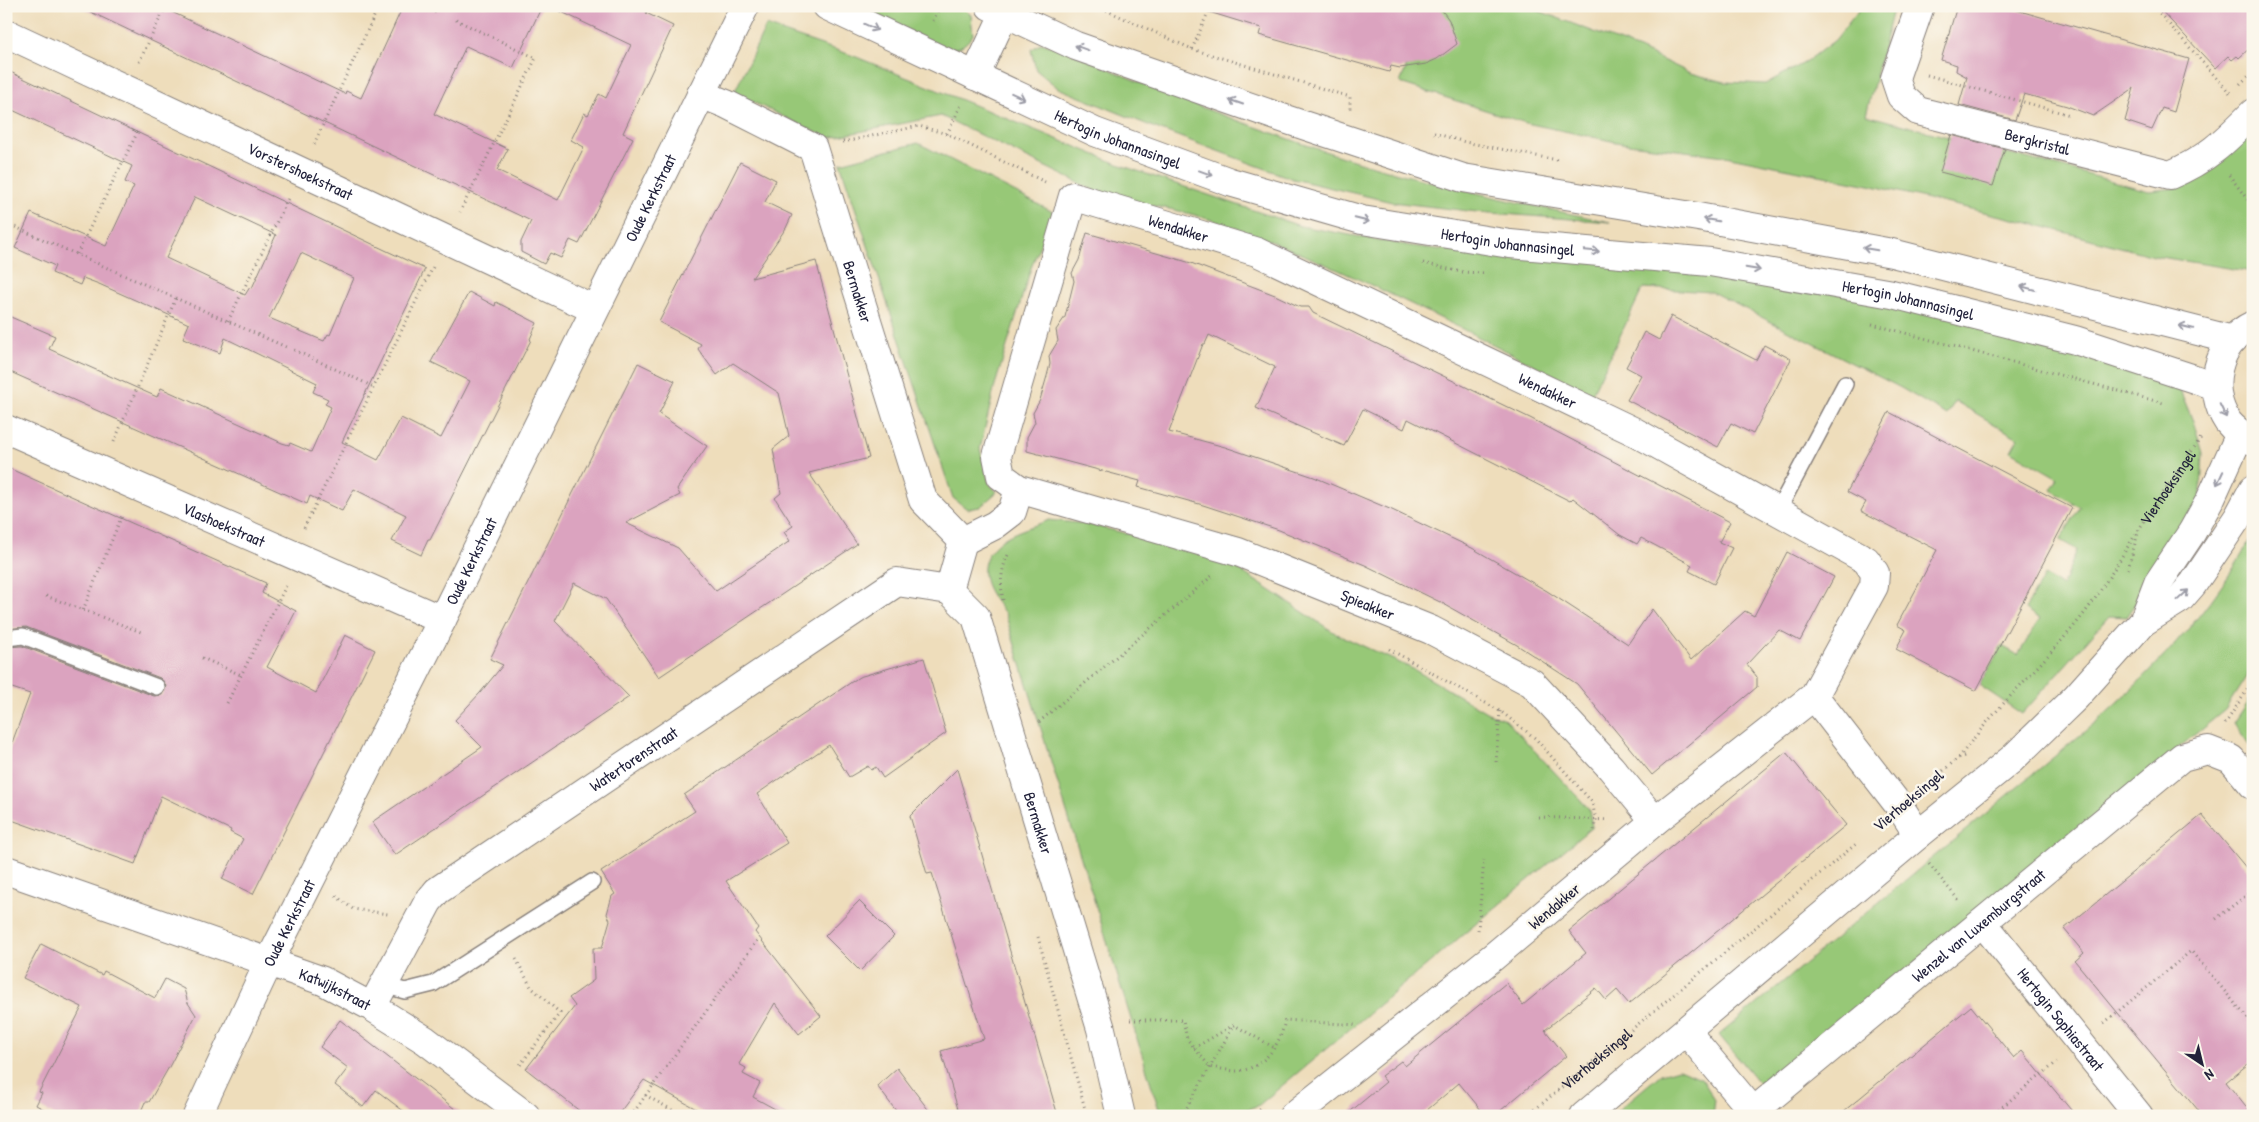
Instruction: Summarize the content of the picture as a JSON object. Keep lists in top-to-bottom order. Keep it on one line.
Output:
{"streets":{"street":["Hertogin Johannasingel","Bergkristal","Vorstershoekstraat","Oude Kerkstraat","Wendakker","Bermakker","Vierhoeksingel","Vlashoekstraat","Spieakker","Watertorenstraat","Wenzel van Luxemburgstraat","Katwijkstraat","Hertogin Sophiastraat"]},"crossings":[["Vorstershoekstraat","Oude Kerkstraat"],["Oude Kerkstraat","Vlashoekstraat"],["Oude Kerkstraat","Katwijkstraat"],["Wendakker","Spieakker"],["Bermakker","Watertorenstraat"],["Vierhoeksingel","Wenzel van Luxemburgstraat"],["Watertorenstraat","Katwijkstraat"],["Wenzel van Luxemburgstraat","Hertogin Sophiastraat"]],"north":"bottom right"}
